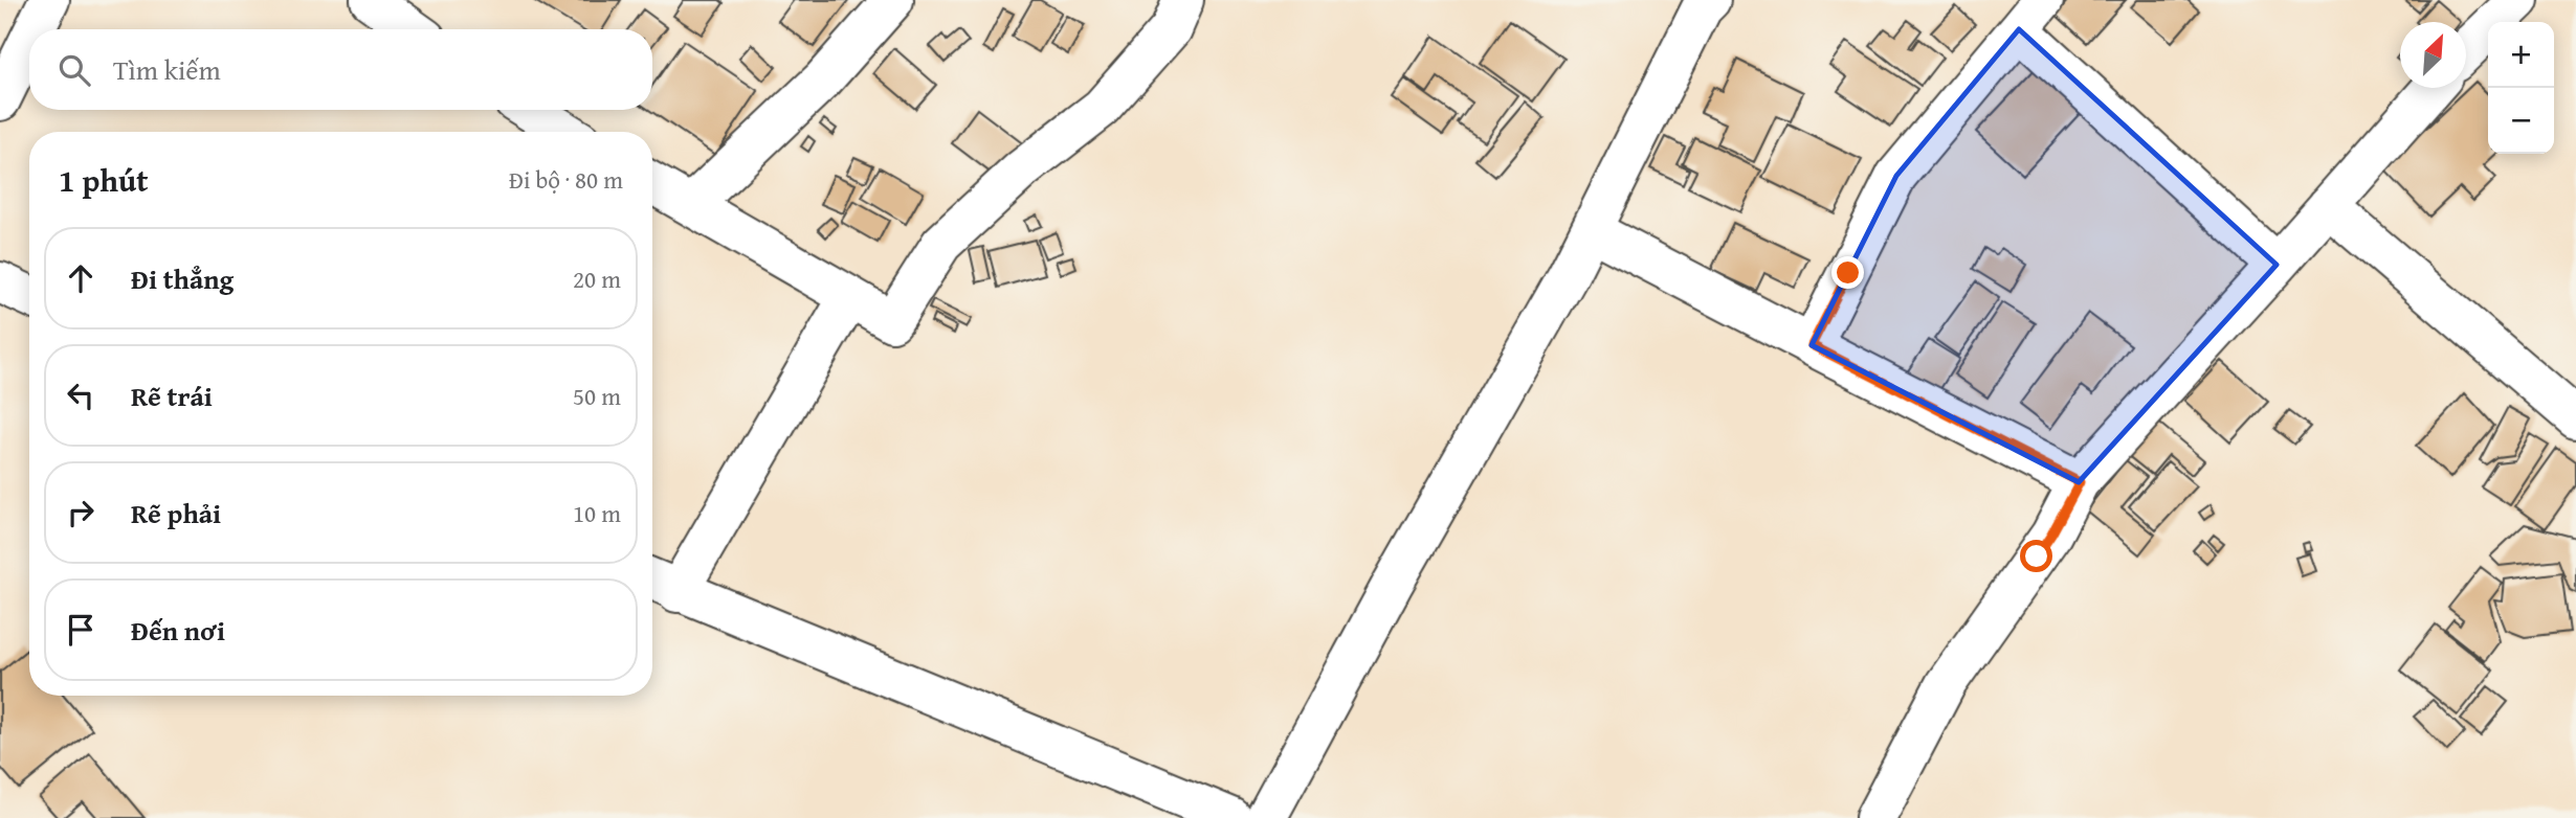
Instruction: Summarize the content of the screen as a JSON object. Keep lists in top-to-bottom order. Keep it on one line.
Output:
{"north":"top right","page":{"map_buttons":["+","−"],"search":"Tìm kiếm","heading":["1 phút","Đi bộ · 80 m"],"list":[["Đi thẳng","20 m"],["Rẽ trái","50 m"],["Rẽ phải","10 m"],"Đến nơi"]}}
